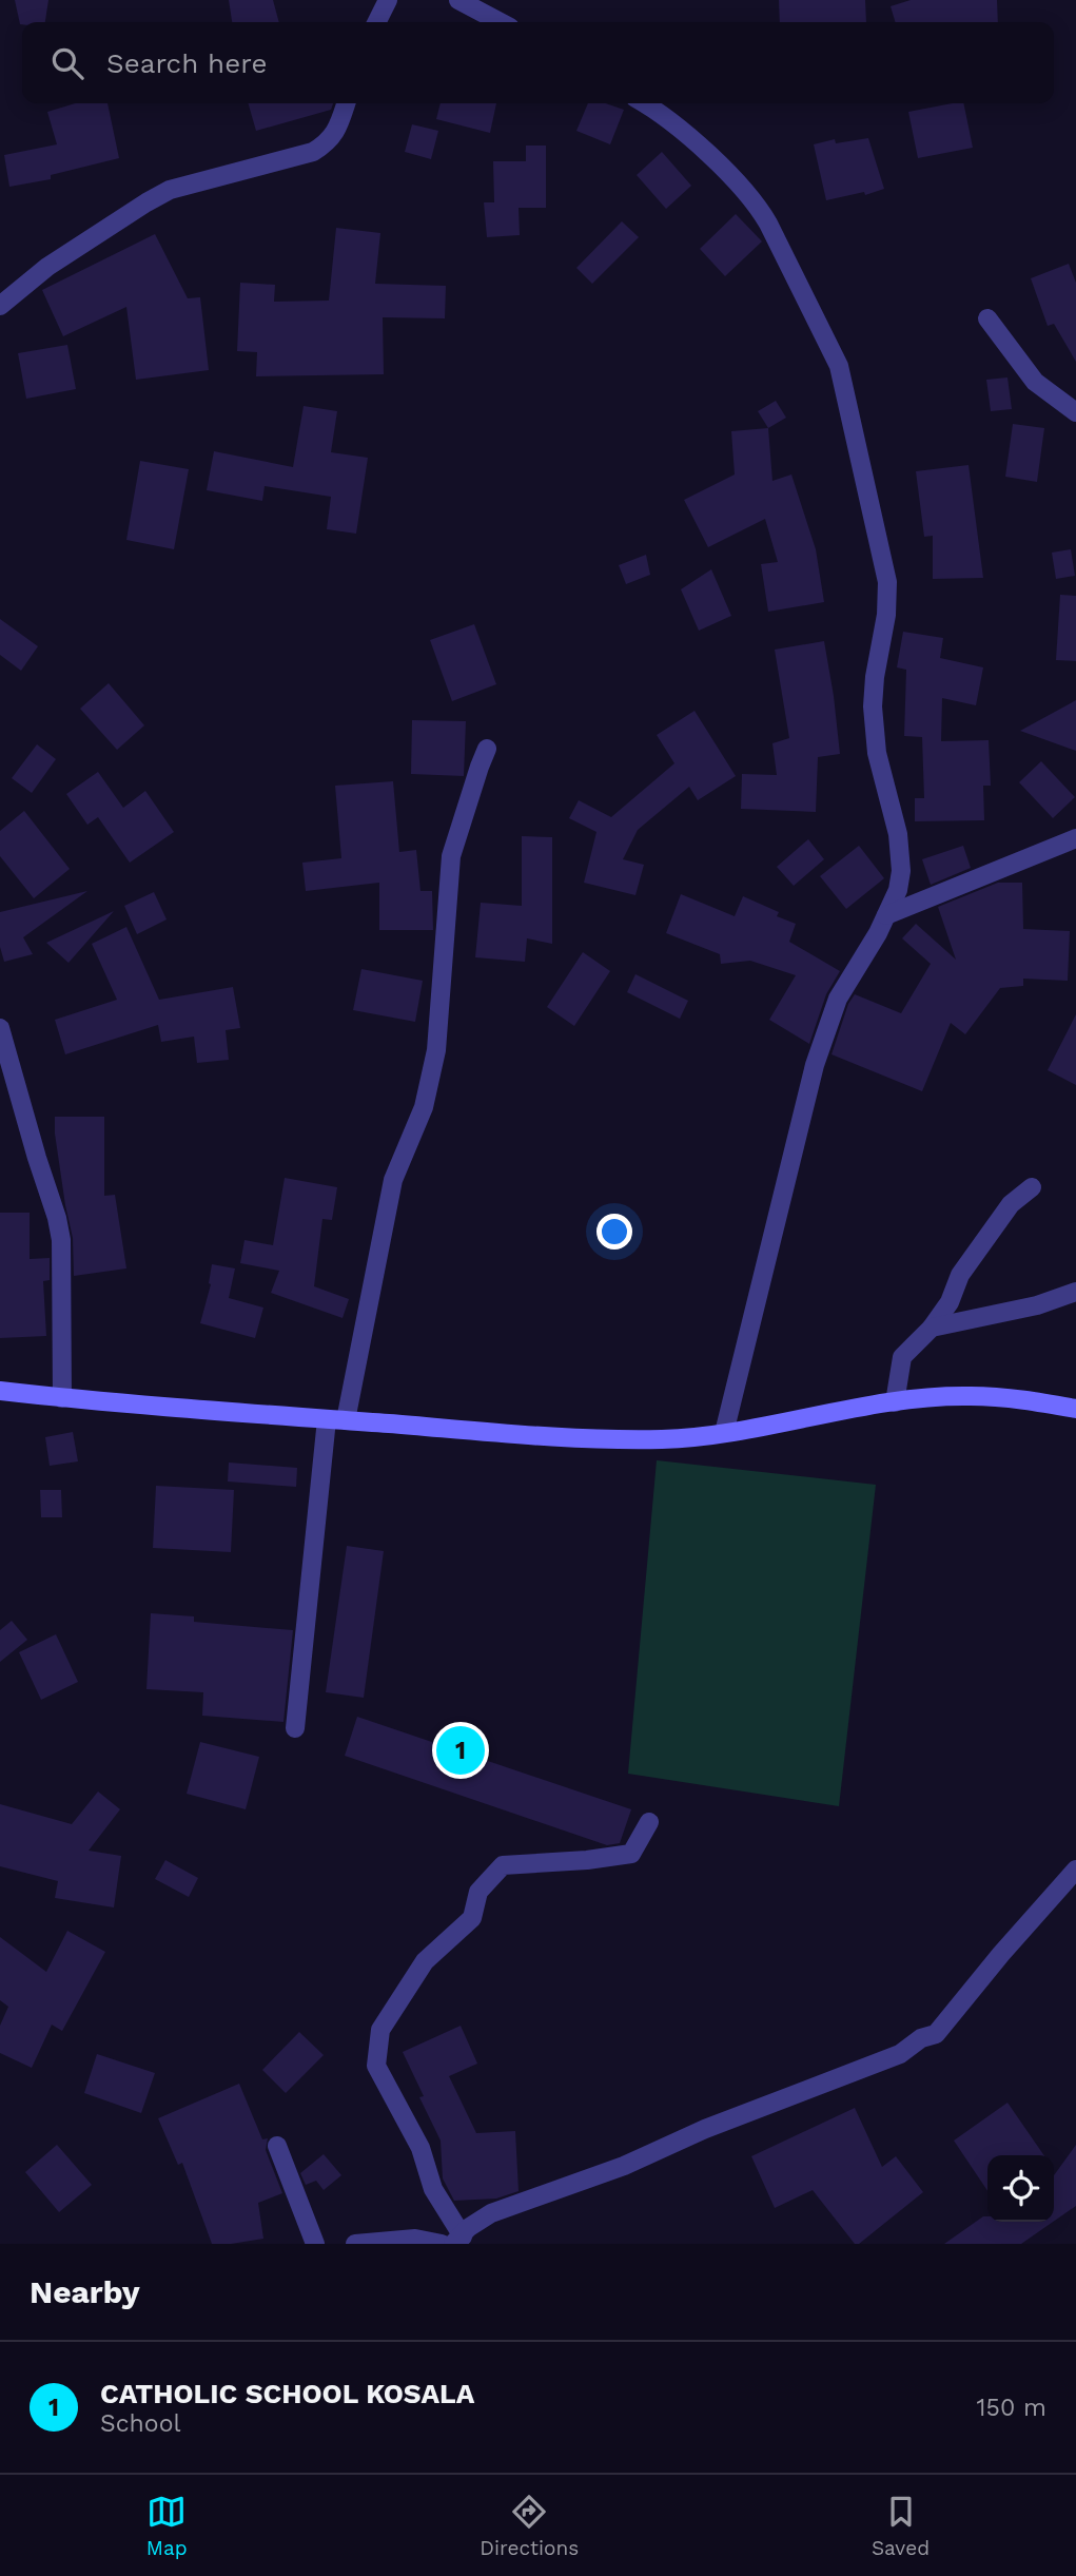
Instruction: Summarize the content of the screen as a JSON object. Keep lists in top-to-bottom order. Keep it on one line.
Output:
{"page":{"search":"Search here","pins":"1","heading":"Nearby","list":[{"mark":"1","name":"CATHOLIC SCHOOL KOSALA","note":"School","value":"150 m"}],"nav":["Map","Directions","Saved"]}}
